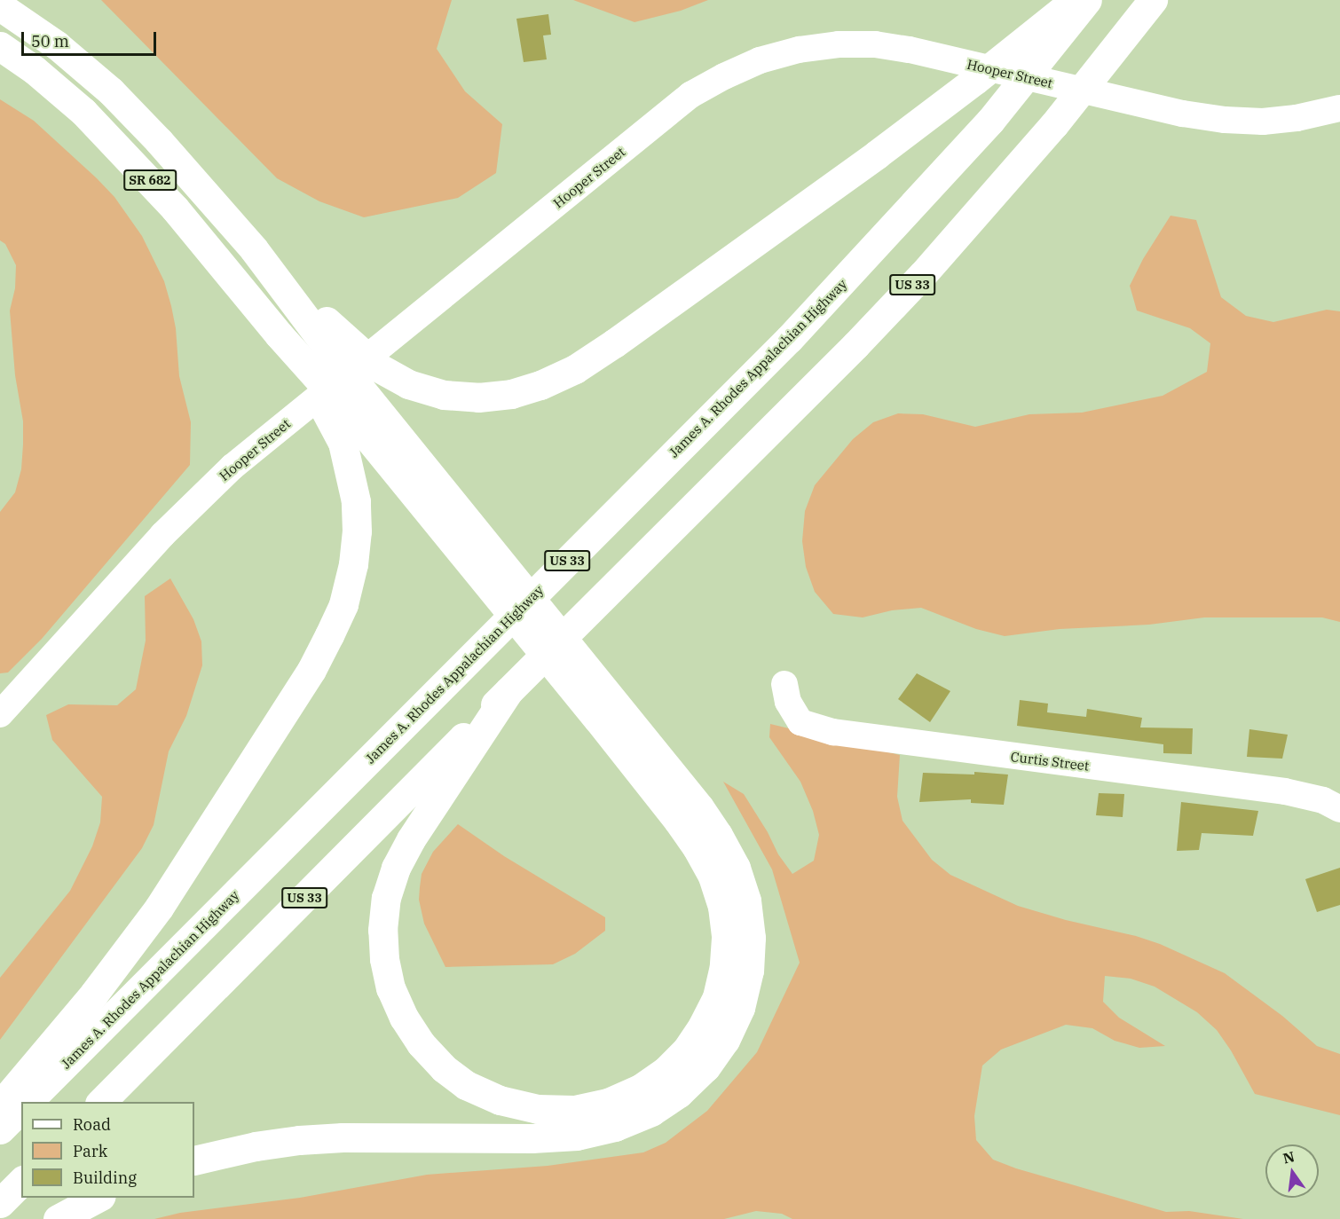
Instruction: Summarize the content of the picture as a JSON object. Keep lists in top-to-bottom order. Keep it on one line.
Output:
{"streets":{"highway":["SR 682","US 33","James A. Rhodes Appalachian Highway"],"street":["Hooper Street","Curtis Street"]},"legend":["Road","Park","Building"],"scale_bar":"50 m","north":"top"}
